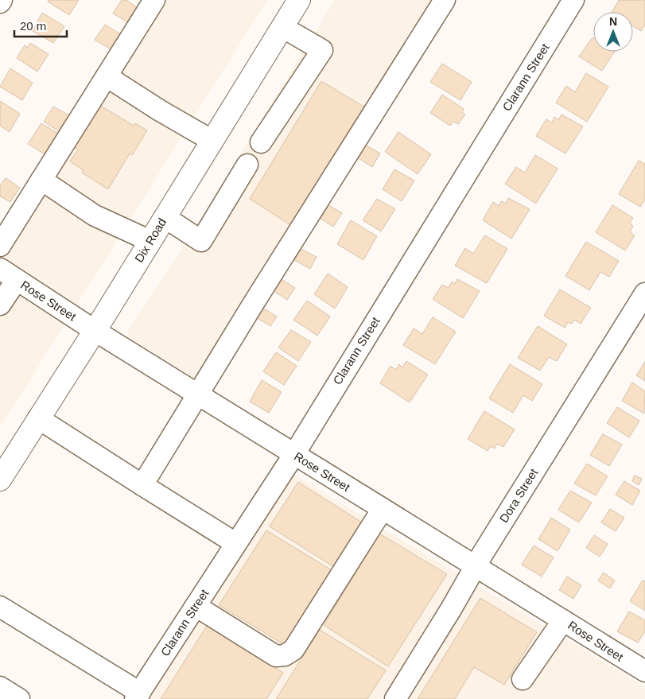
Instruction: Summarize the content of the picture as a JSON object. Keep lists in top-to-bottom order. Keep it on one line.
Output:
{"streets":{"main road":["Dix Road"],"street":["Clarann Street","Rose Street","Dora Street"]},"crossings":[["Clarann Street","Rose Street"],["Dix Road","Rose Street"],["Rose Street","Dora Street"]],"scale_bar":"20 m","north":"top"}
